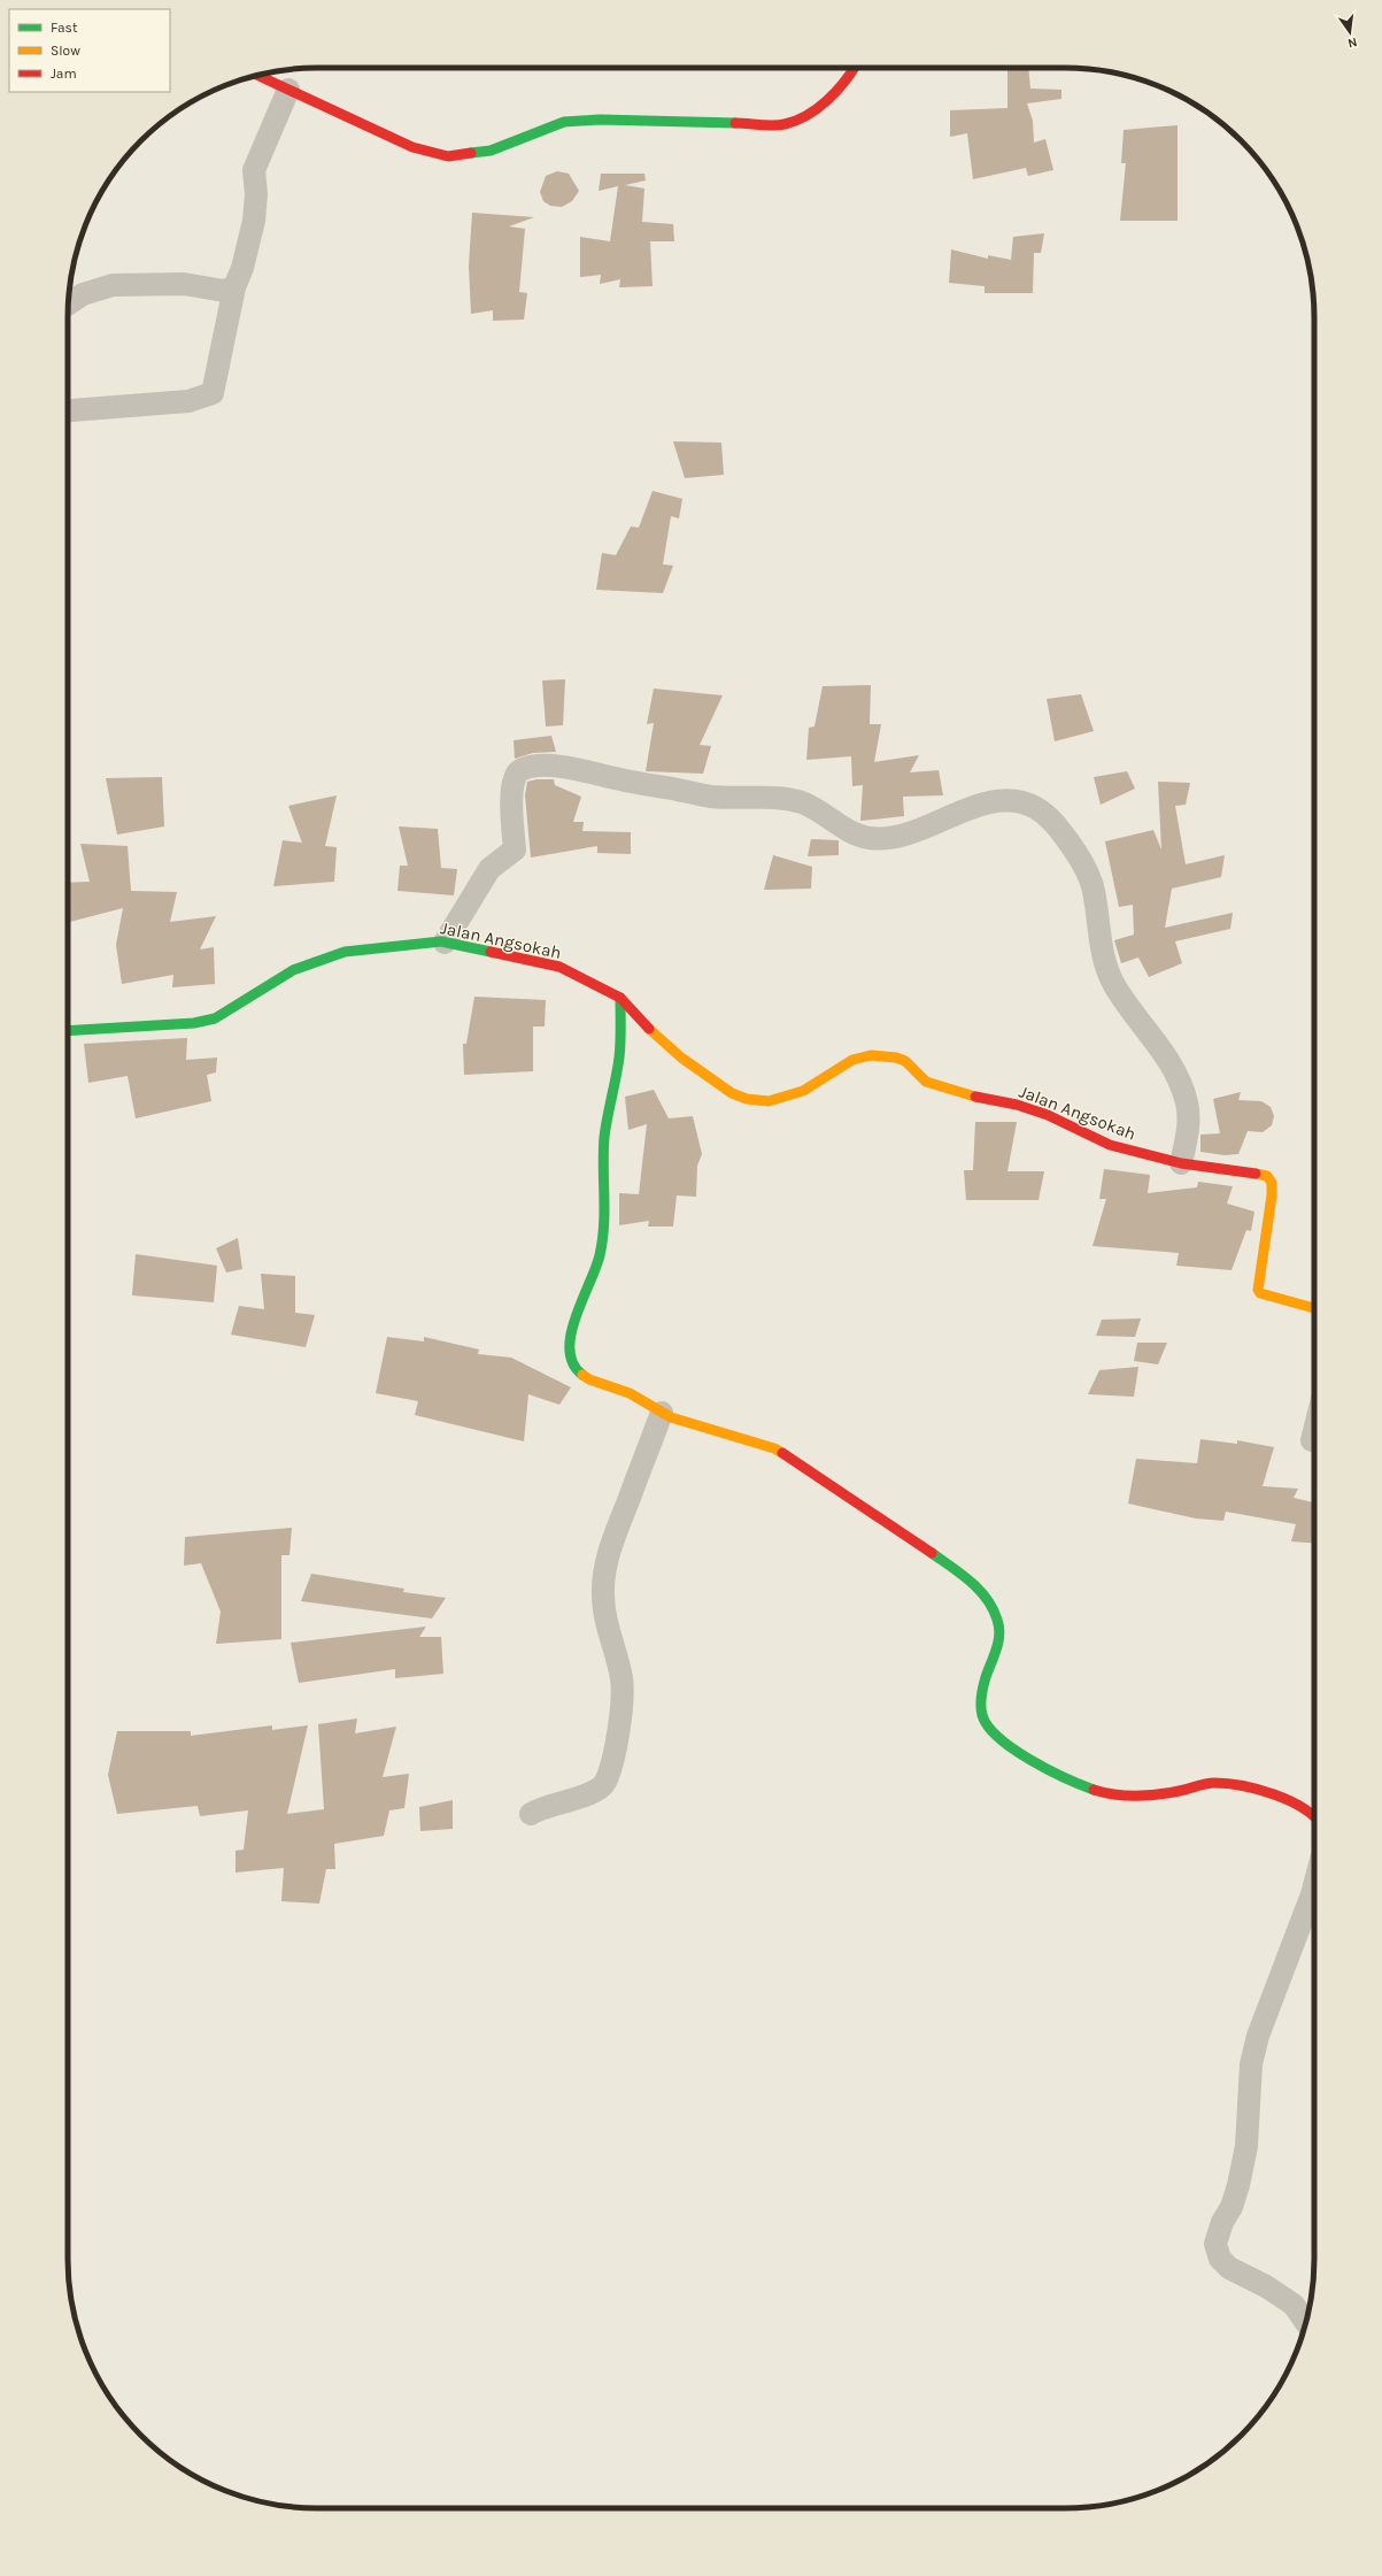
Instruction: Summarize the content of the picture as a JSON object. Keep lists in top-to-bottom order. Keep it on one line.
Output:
{"streets":{"street":["Jalan Angsokah"]},"legend":["Fast","Slow","Jam"],"north":"bottom"}
